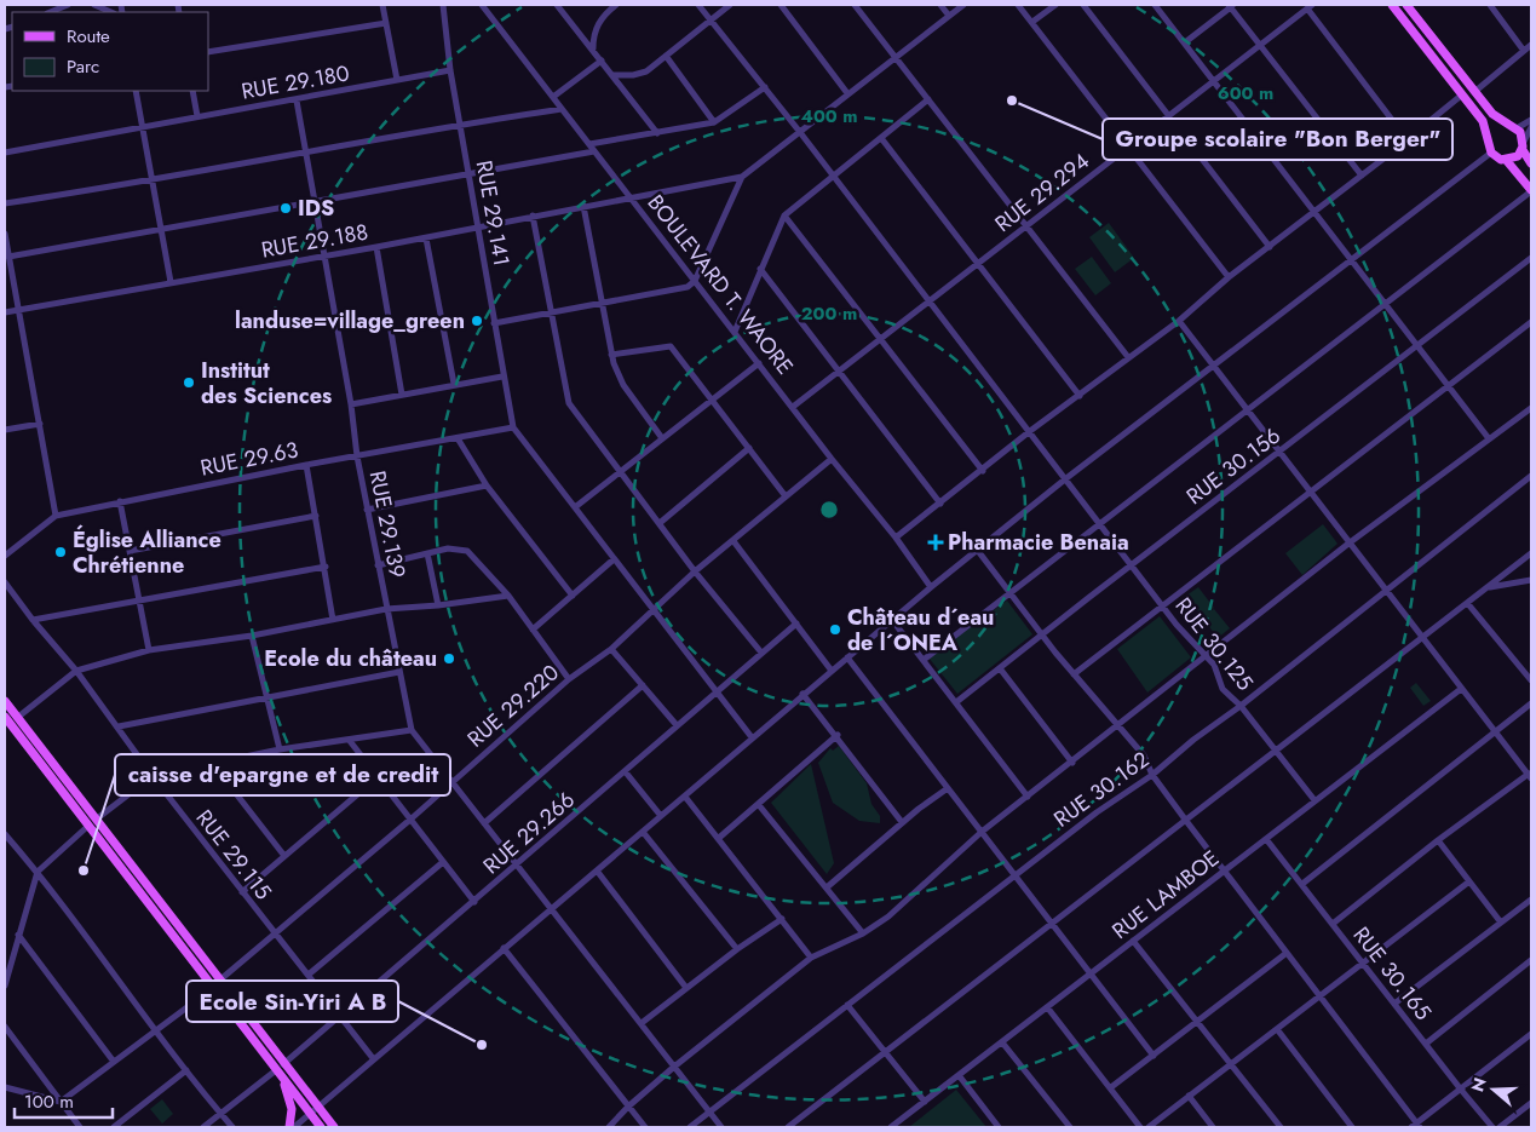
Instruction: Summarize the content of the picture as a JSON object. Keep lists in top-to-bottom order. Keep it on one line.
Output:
{"streets":{"street":["RUE 29.180","RUE 29.294","RUE 29.141","RUE 29.188","BOULEVARD T. WAORE","RUE 29.63","RUE 30.156","RUE 29.139","RUE 30.125","RUE 29.220","RUE 30.162","RUE 29.266","RUE 29.115","RUE LAMBOE","RUE 30.165"]},"crossings":[["RUE 29.180","RUE 29.141"],["RUE 29.180","RUE 29.139"],["RUE 29.294","BOULEVARD T. WAORE"],["RUE 29.294","RUE 30.125"],["RUE 29.141","RUE 29.188"],["RUE 29.141","RUE 29.63"],["RUE 29.188","BOULEVARD T. WAORE"],["RUE 29.188","RUE 29.139"],["BOULEVARD T. WAORE","RUE 29.220"],["RUE 29.63","RUE 29.139"],["RUE 30.156","RUE 30.125"],["RUE 29.139","RUE 29.220"],["RUE 29.139","RUE 30.162"],["RUE 29.139","RUE 29.266"],["RUE 30.125","RUE 30.162"],["RUE 30.125","RUE LAMBOE"],["RUE 29.220","RUE 29.115"],["RUE 29.266","RUE 29.115"],["RUE LAMBOE","RUE 30.165"]],"places":{"other":["Groupe scolaire \"Bon Berger\"","IDS","landuse=village_green","Institut des Sciences","Église Alliance Chrétienne","Château d´eau de l´ONEA","Ecole du château","caisse d'epargne et de credit","Ecole Sin-Yiri A B"],"health":["Pharmacie Benaia"]},"legend":["Route","Parc"],"scale_bar":"100 m","north":"left","rings":["600 m","400 m","200 m"]}
